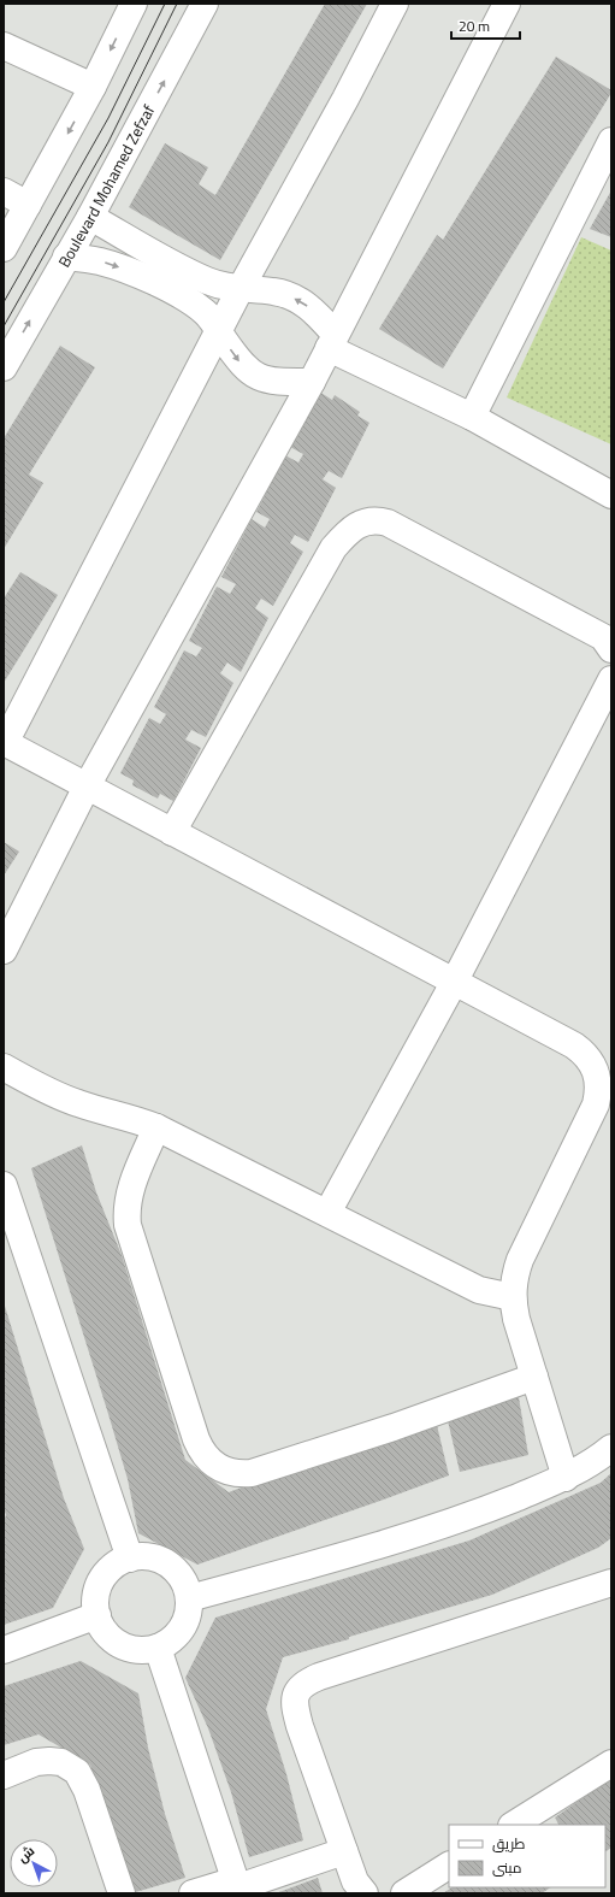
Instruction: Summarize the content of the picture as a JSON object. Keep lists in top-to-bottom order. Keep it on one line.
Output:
{"streets":{"street":["Boulevard Mohamed Zefzaf"]},"legend":["طريق","مبنى"],"scale_bar":"20 m","north":"top left"}
